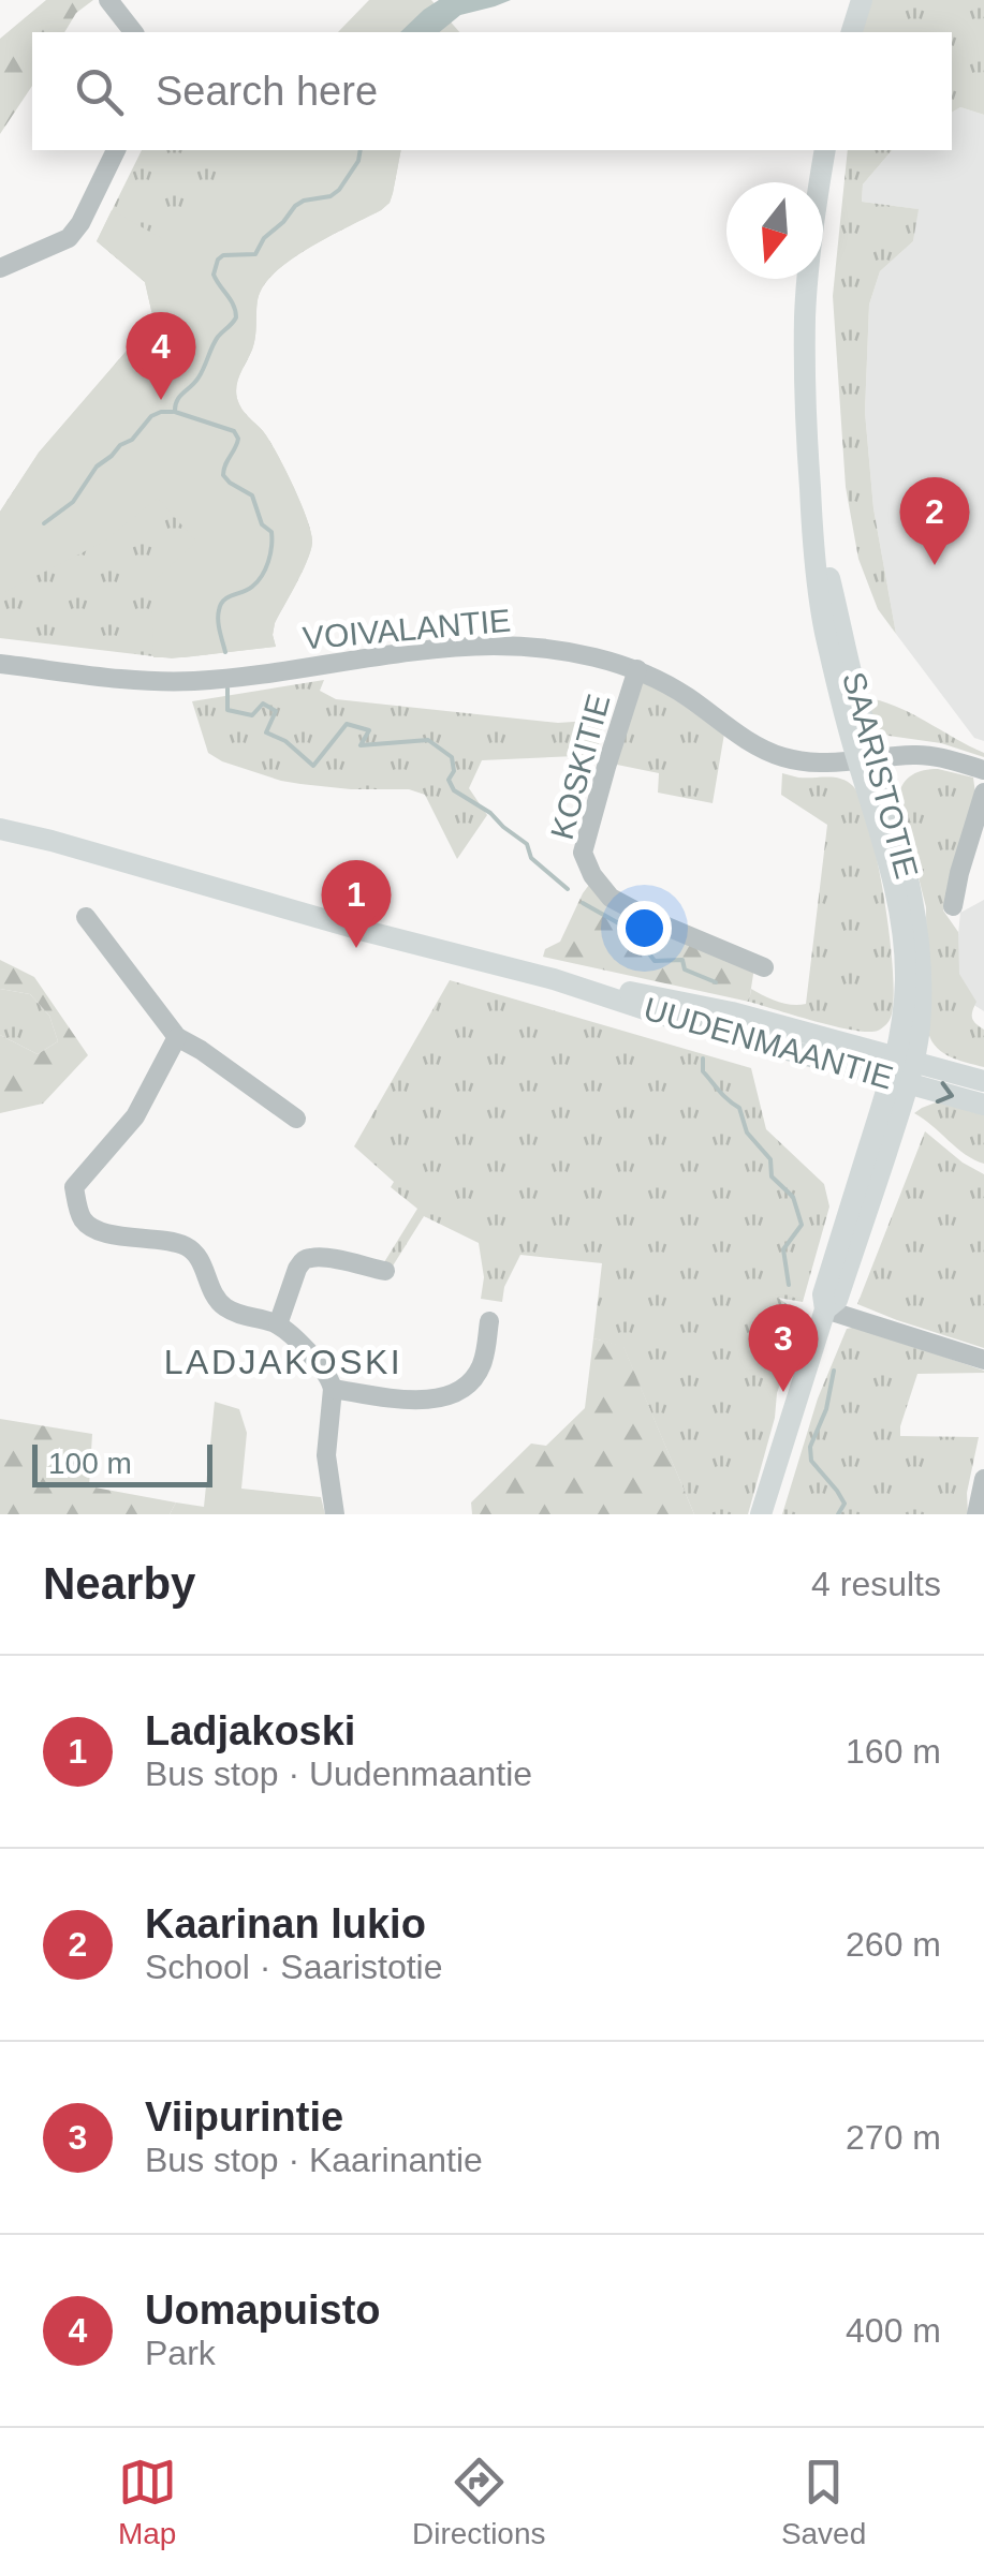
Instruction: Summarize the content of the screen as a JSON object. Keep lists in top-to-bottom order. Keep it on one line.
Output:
{"streets":{"main road":["SAARISTOTIE","UUDENMAANTIE"],"street":["VOIVALANTIE","KOSKITIE"]},"crossings":[["VOIVALANTIE","KOSKITIE"],["VOIVALANTIE","SAARISTOTIE"],["SAARISTOTIE","UUDENMAANTIE"]],"districts":["LADJAKOSKI"],"scale_bar":"100 m","north":"bottom","page":{"search":"Search here","pins":["4","2","1","3"],"scale":"100 m","heading":["Nearby","4 results"],"list":[{"mark":"1","name":"Ladjakoski","note":"Bus stop · Uudenmaantie","value":"160 m"},{"mark":"2","name":"Kaarinan lukio","note":"School · Saaristotie","value":"260 m"},{"mark":"3","name":"Viipurintie","note":"Bus stop · Kaarinantie","value":"270 m"},{"mark":"4","name":"Uomapuisto","note":"Park","value":"400 m"}],"nav":["Map","Directions","Saved"]}}
